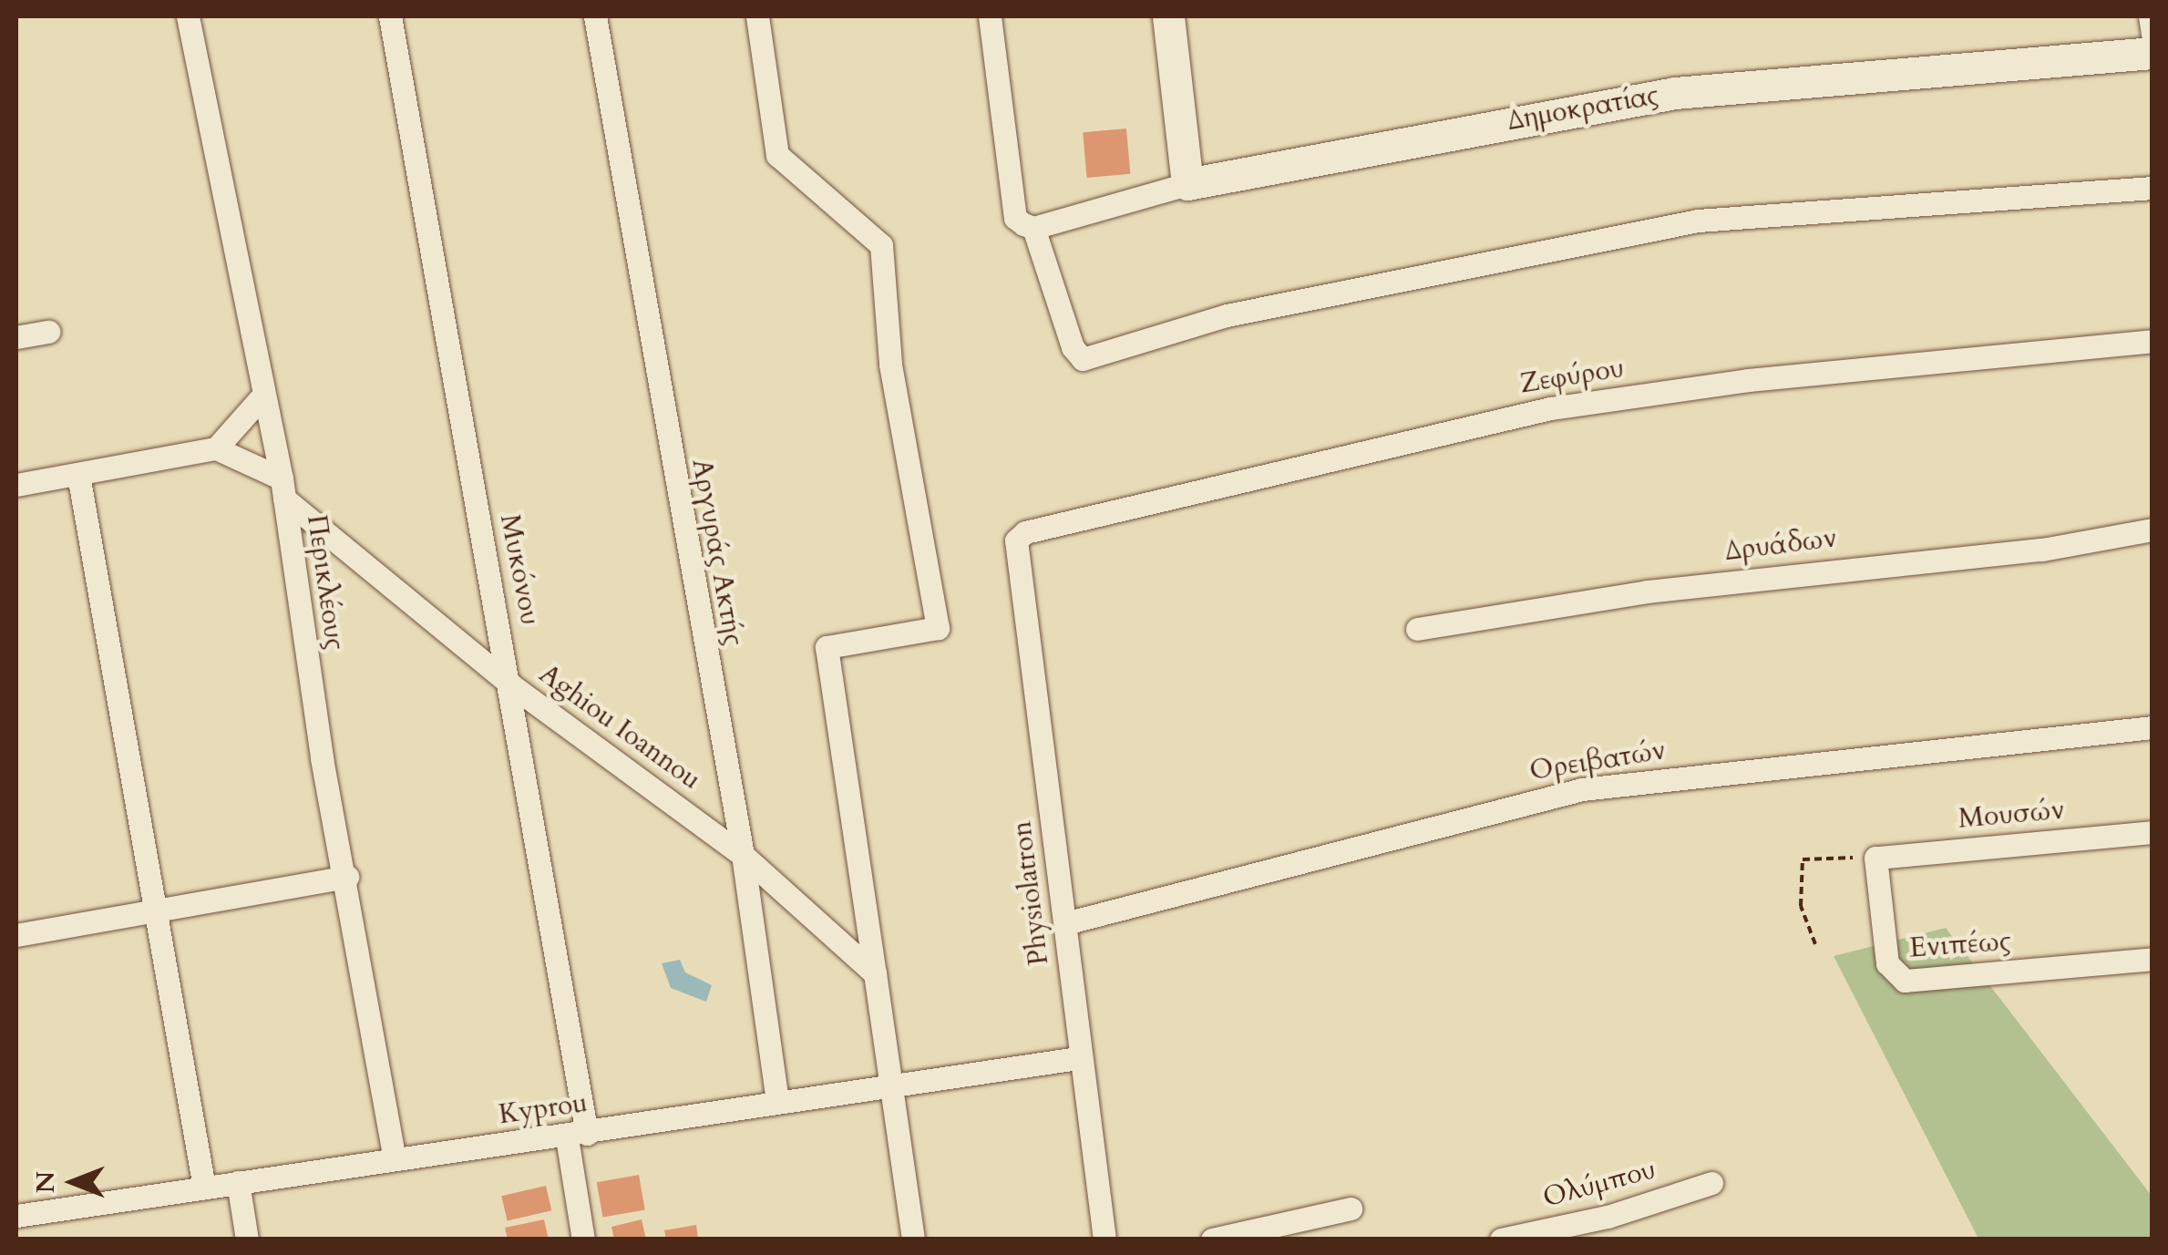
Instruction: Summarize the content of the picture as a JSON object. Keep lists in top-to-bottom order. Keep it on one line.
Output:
{"streets":{"street":["Δημοκρατίας","Ζεφύρου","Δρυάδων","Αργυράς Ακτής","Μυκόνου","Περικλέους","Aghiou Ioannou","Ορειβατών","Μουσών","Physiolatron","Ενιπέως","Kyprou","Ολύμπου"]},"crossings":[["Ζεφύρου","Physiolatron"],["Αργυράς Ακτής","Aghiou Ioannou"],["Αργυράς Ακτής","Kyprou"],["Μυκόνου","Aghiou Ioannou"],["Μυκόνου","Kyprou"],["Περικλέους","Aghiou Ioannou"],["Περικλέους","Kyprou"],["Ορειβατών","Physiolatron"],["Μουσών","Ενιπέως"],["Physiolatron","Kyprou"]],"north":"left"}
